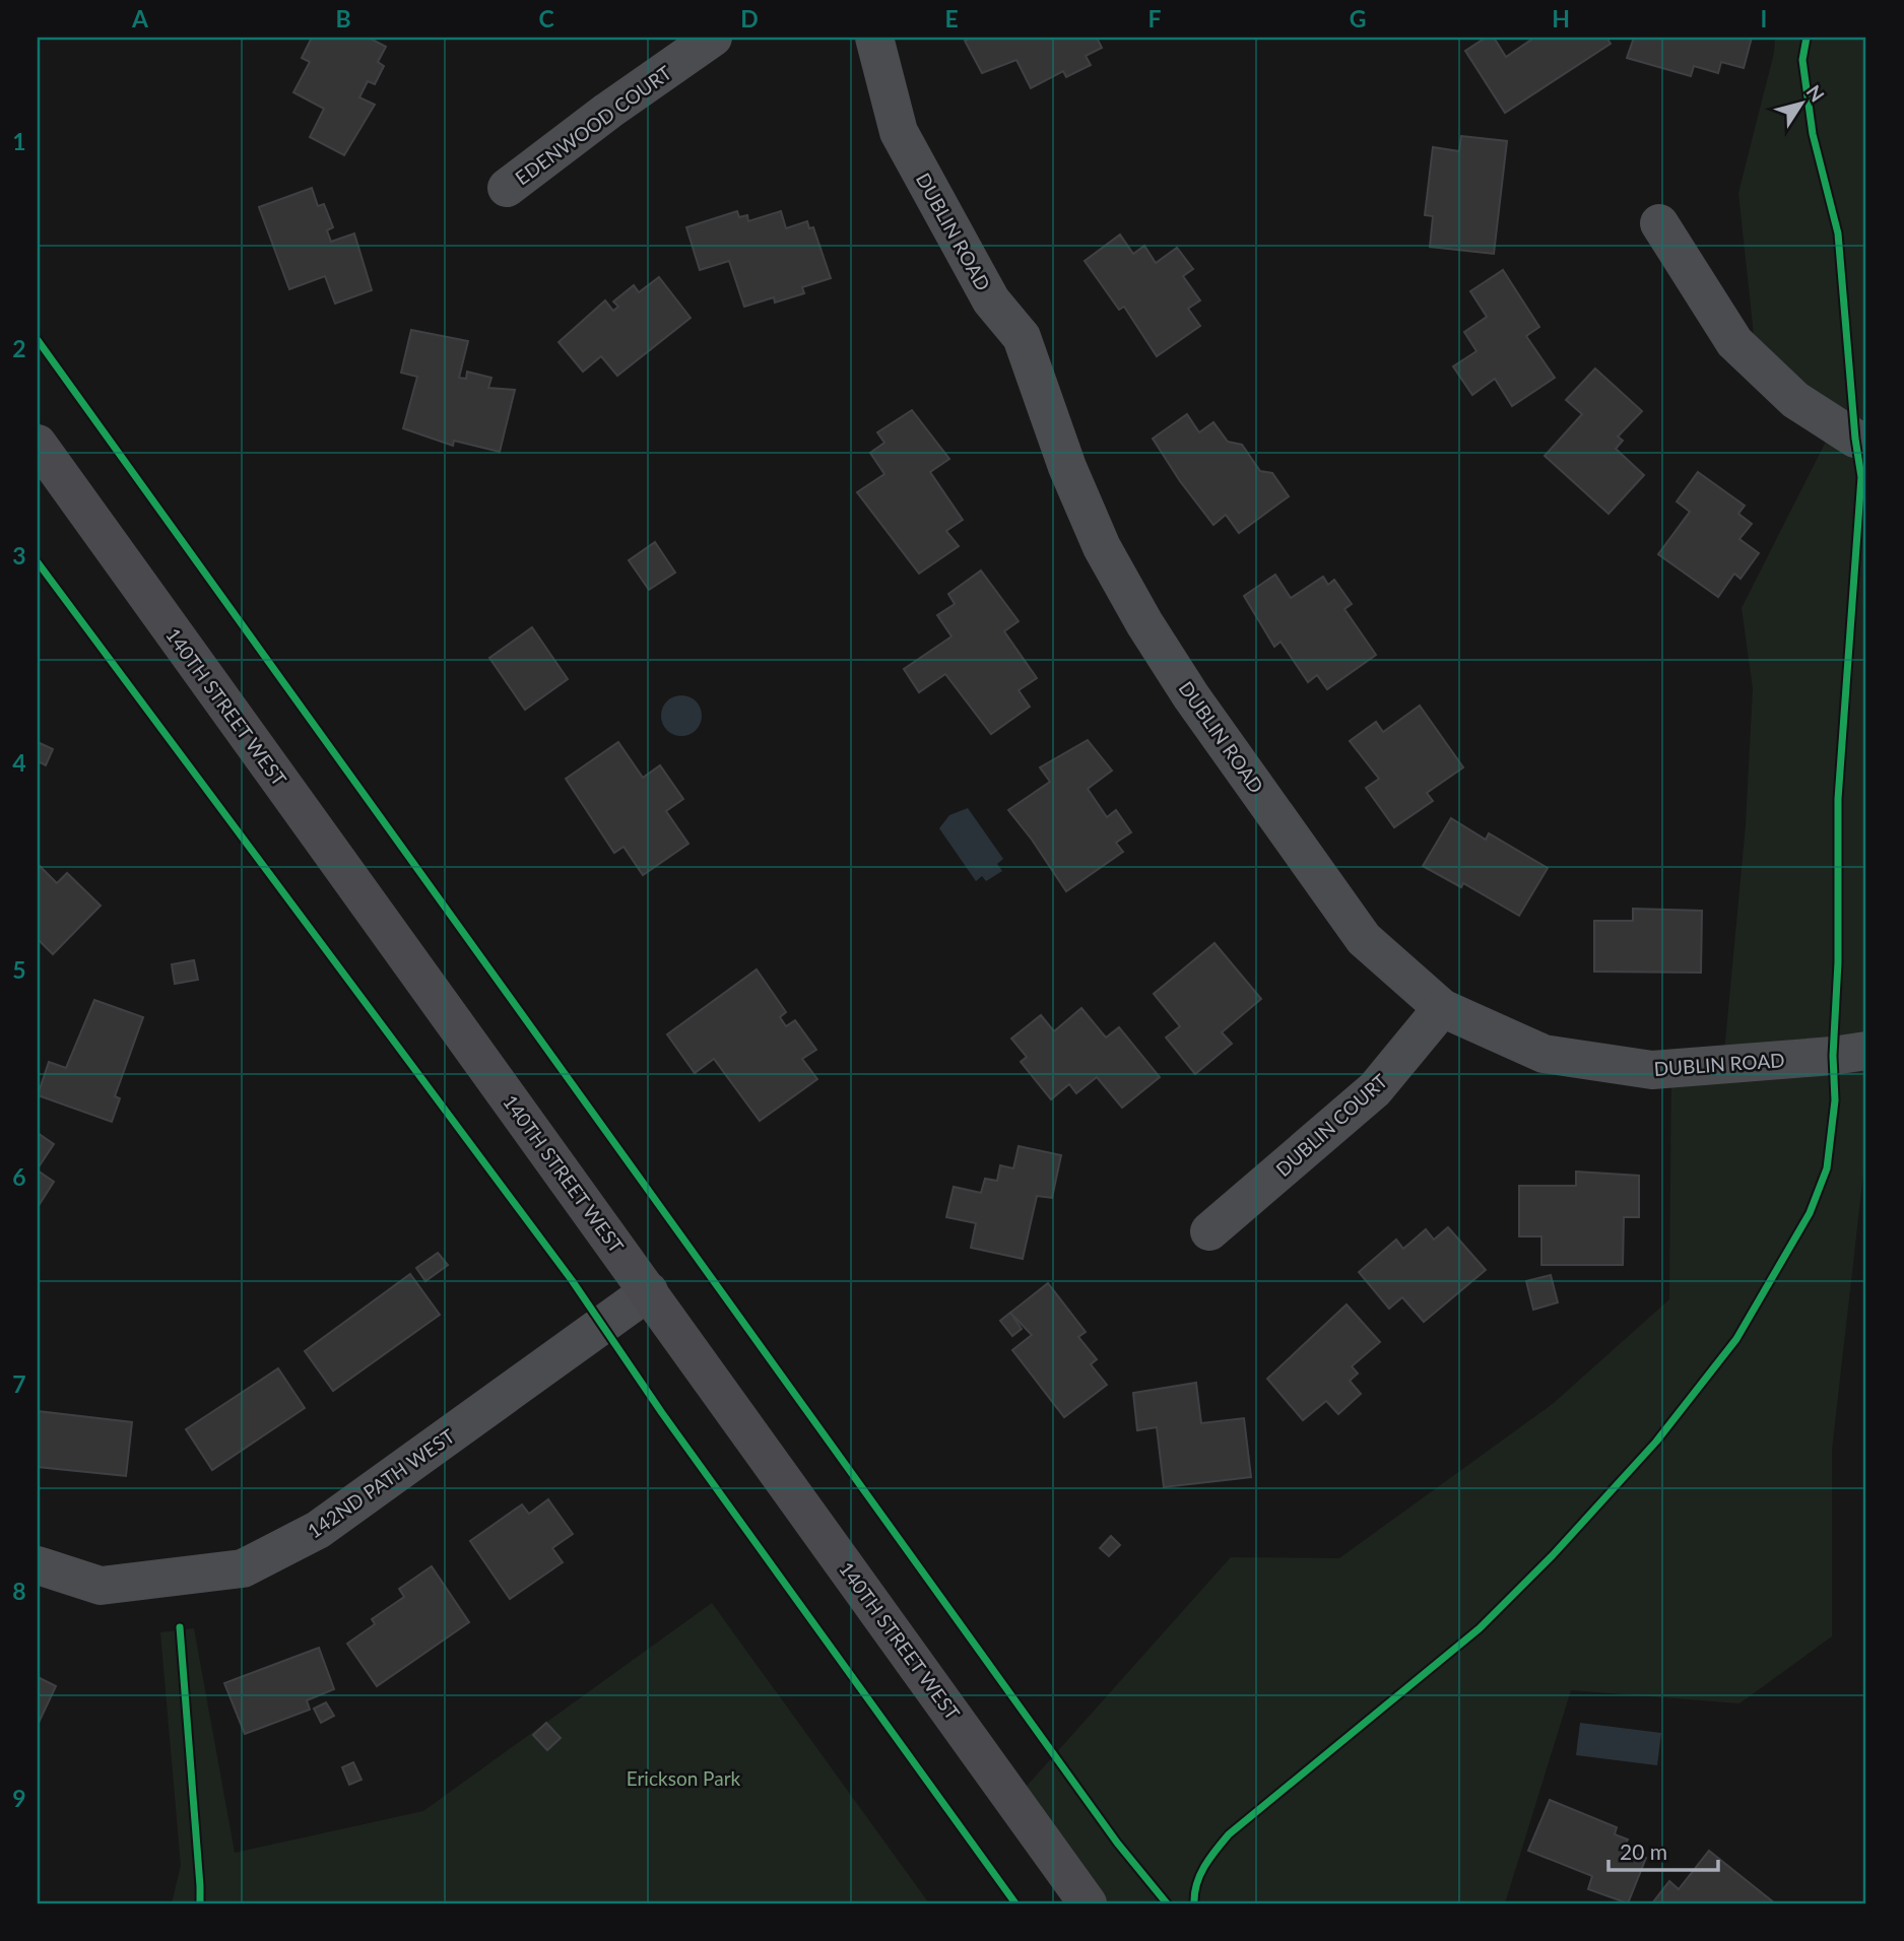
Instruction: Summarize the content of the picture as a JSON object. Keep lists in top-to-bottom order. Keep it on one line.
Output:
{"streets":{"street":["EDENWOOD COURT","DUBLIN ROAD","140TH STREET WEST","DUBLIN COURT","142ND PATH WEST"]},"crossings":[["DUBLIN ROAD","DUBLIN COURT"],["140TH STREET WEST","142ND PATH WEST"]],"parks":["Erickson Park"],"scale_bar":"20 m","north":"top right","grid":{"columns":["A","B","C","D","E","F","G","H","I"],"rows":["1","2","3","4","5","6","7","8","9"]}}
